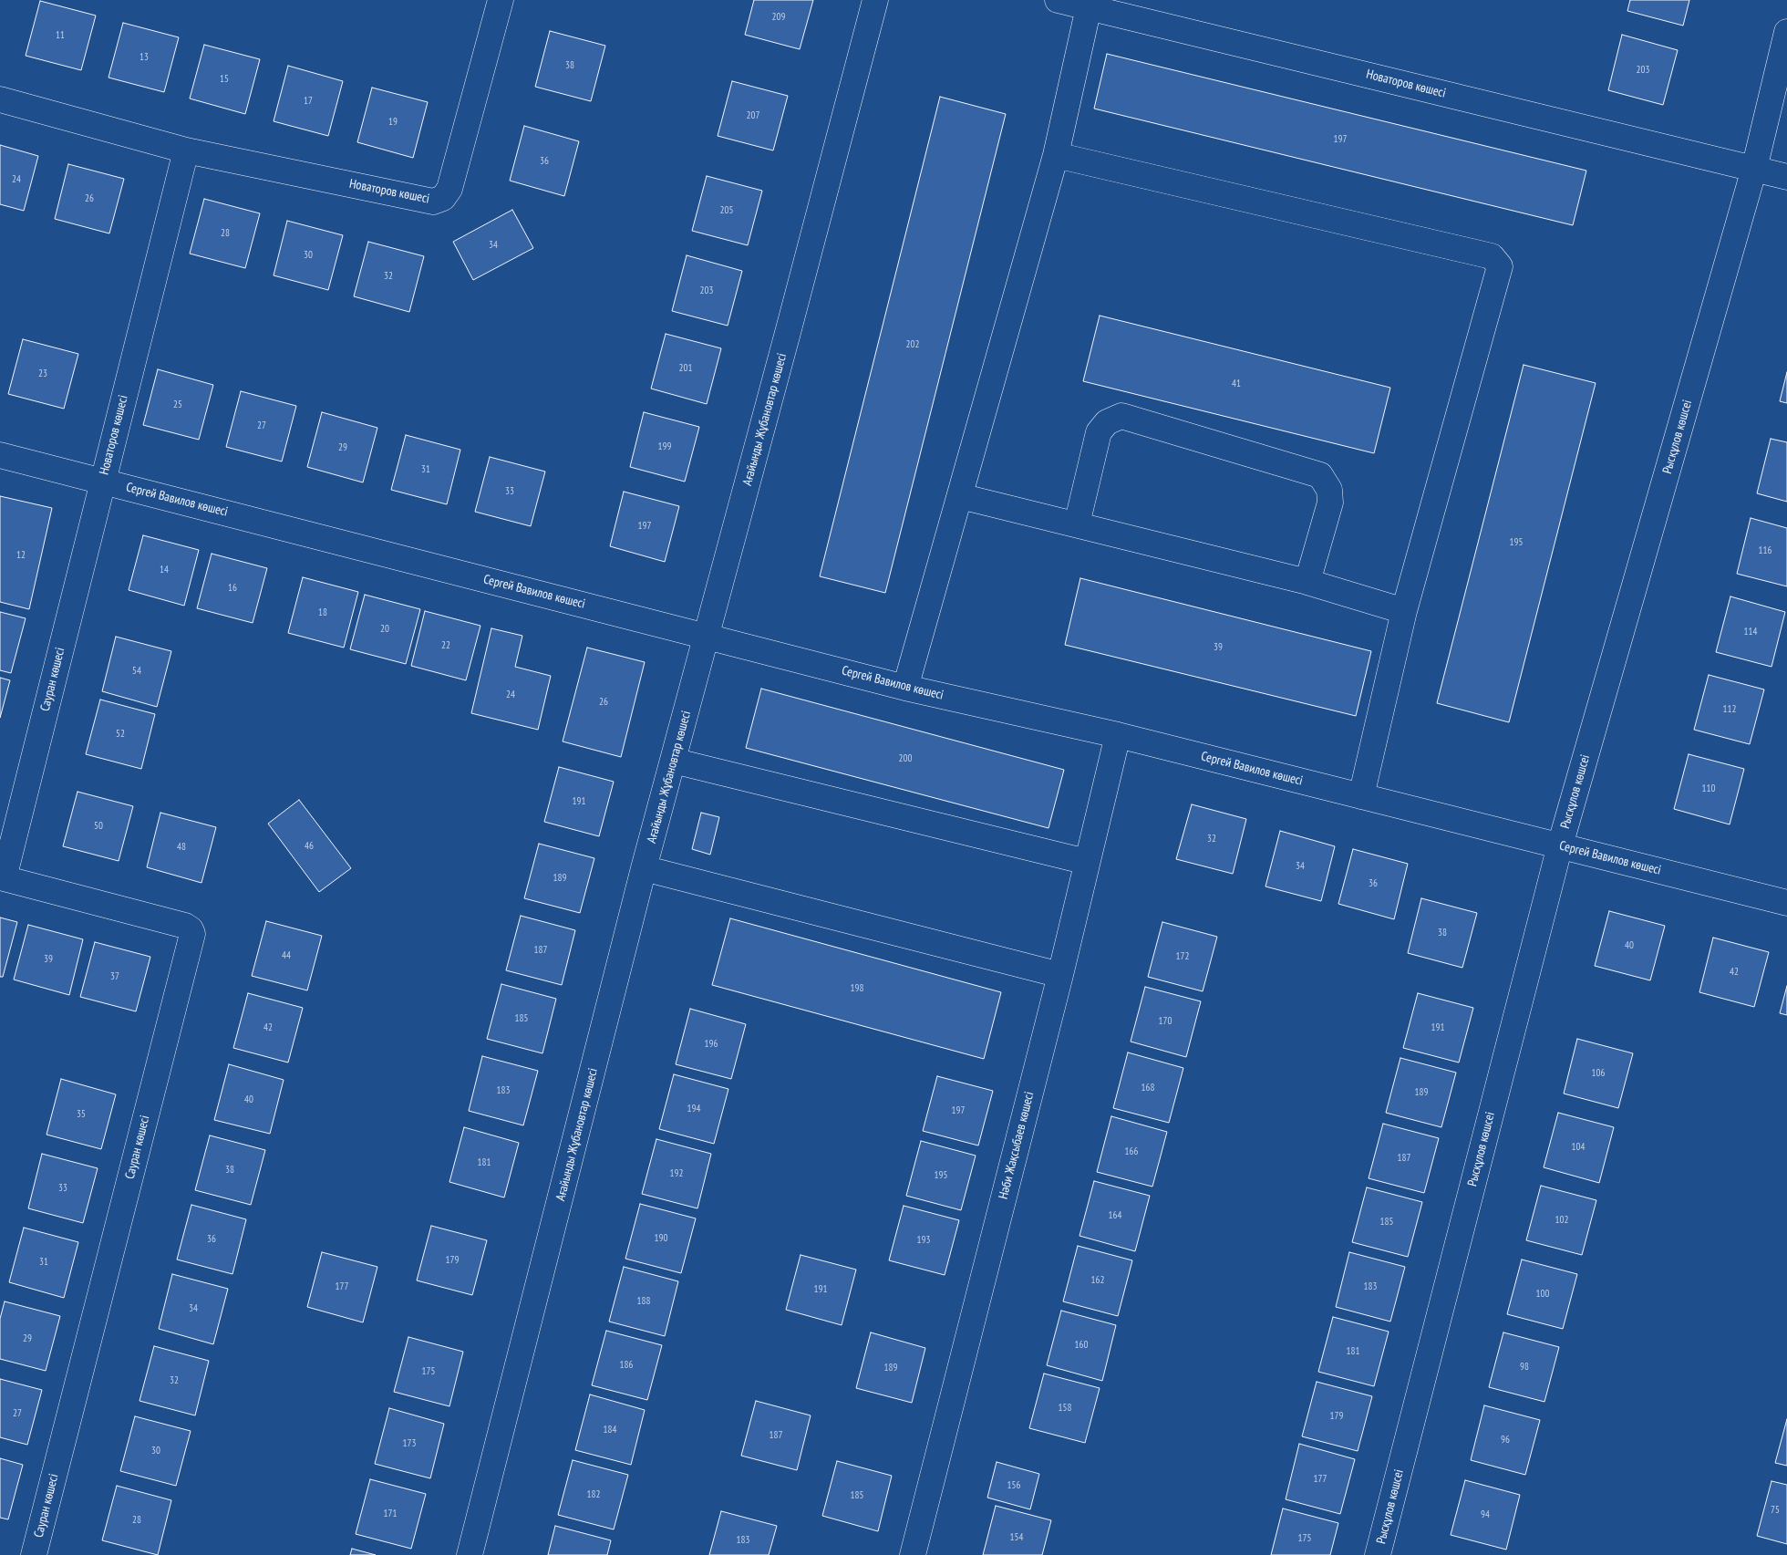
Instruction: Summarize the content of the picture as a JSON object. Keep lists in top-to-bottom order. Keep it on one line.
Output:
{"streets":{"street":["Новаторов көшесі","Ағайынды Жұбановтар көшесі","Рысқұлов көшсеі","Сергей Вавилов көшесі","Сауран көшесі","Нәби Жақсыбаев көшесі"]},"crossings":[["Новаторов көшесі","Рысқұлов көшсеі"],["Новаторов көшесі","Сергей Вавилов көшесі"],["Новаторов көшесі","Сауран көшесі"],["Ағайынды Жұбановтар көшесі","Сергей Вавилов көшесі"],["Рысқұлов көшсеі","Сергей Вавилов көшесі"],["Сергей Вавилов көшесі","Сауран көшесі"],["Сергей Вавилов көшесі","Нәби Жақсыбаев көшесі"]],"house_numbers":["209","11","13","38","203","15","17","207","19","197","36","24","26","205","28","34","30","32","203","202","201","23","41","25","27","199","29","31","33","197","195","116","12","14","16","18","20","114","22","39","54","24","26","112","52","200","110","191","50","32","46","48","34","189","36","38","40","187","44","172","39","42","37","198","185","170","42","191","196","106","168","183","189","40","194","197","35","104","166","187","181","38","192","195","33","164","102","185","190","36","193","179","31","162","177","183","191","100","188","34","29","160","181","186","98","189","175","32","158","27","179","184","187","96","173","30","177","156","182","185","75","171","94","28","154","175","183"]}
